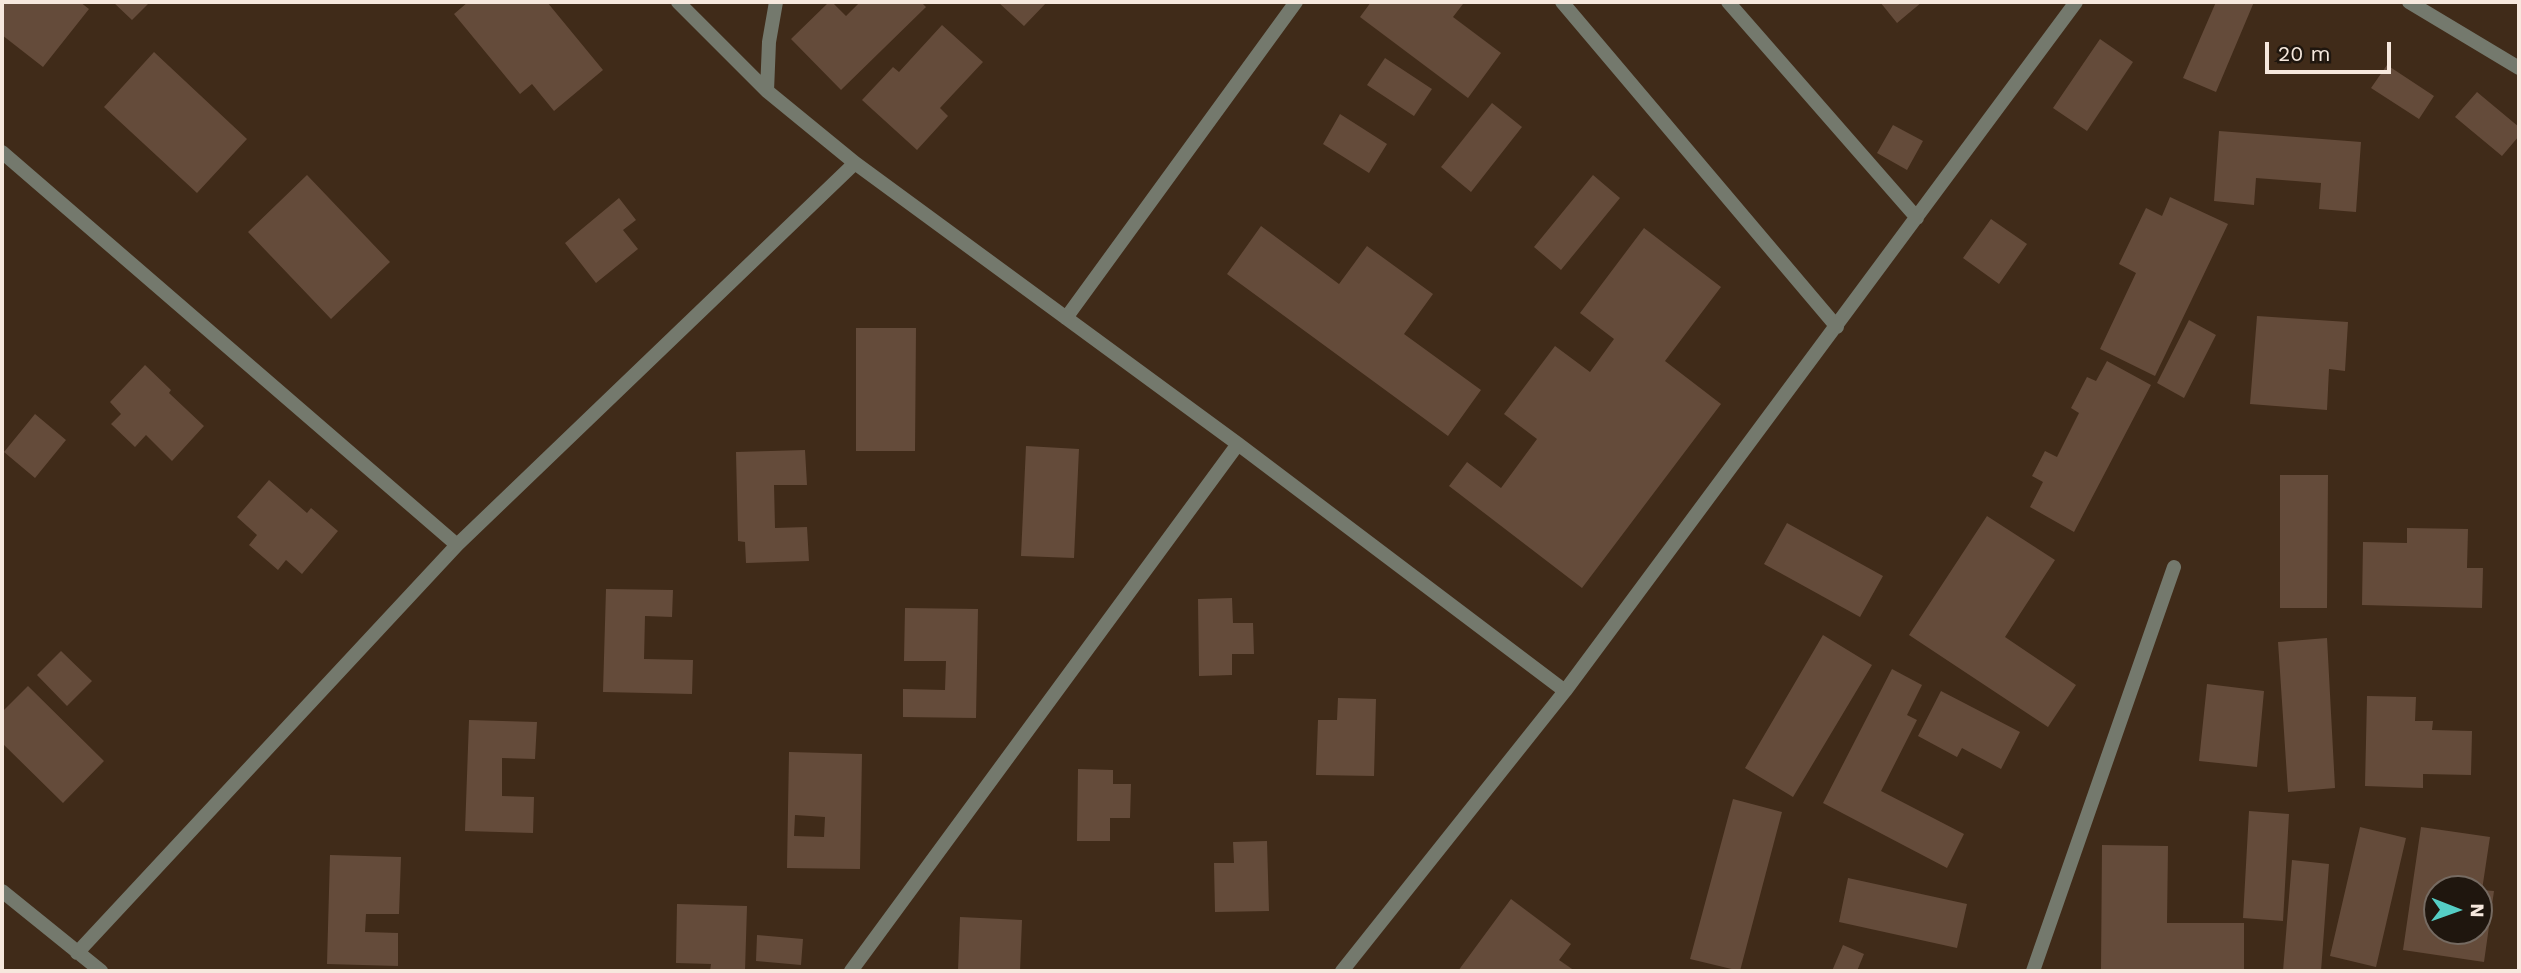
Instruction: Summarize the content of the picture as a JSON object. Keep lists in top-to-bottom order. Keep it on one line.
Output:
{"scale_bar":"20 m","north":"right"}
